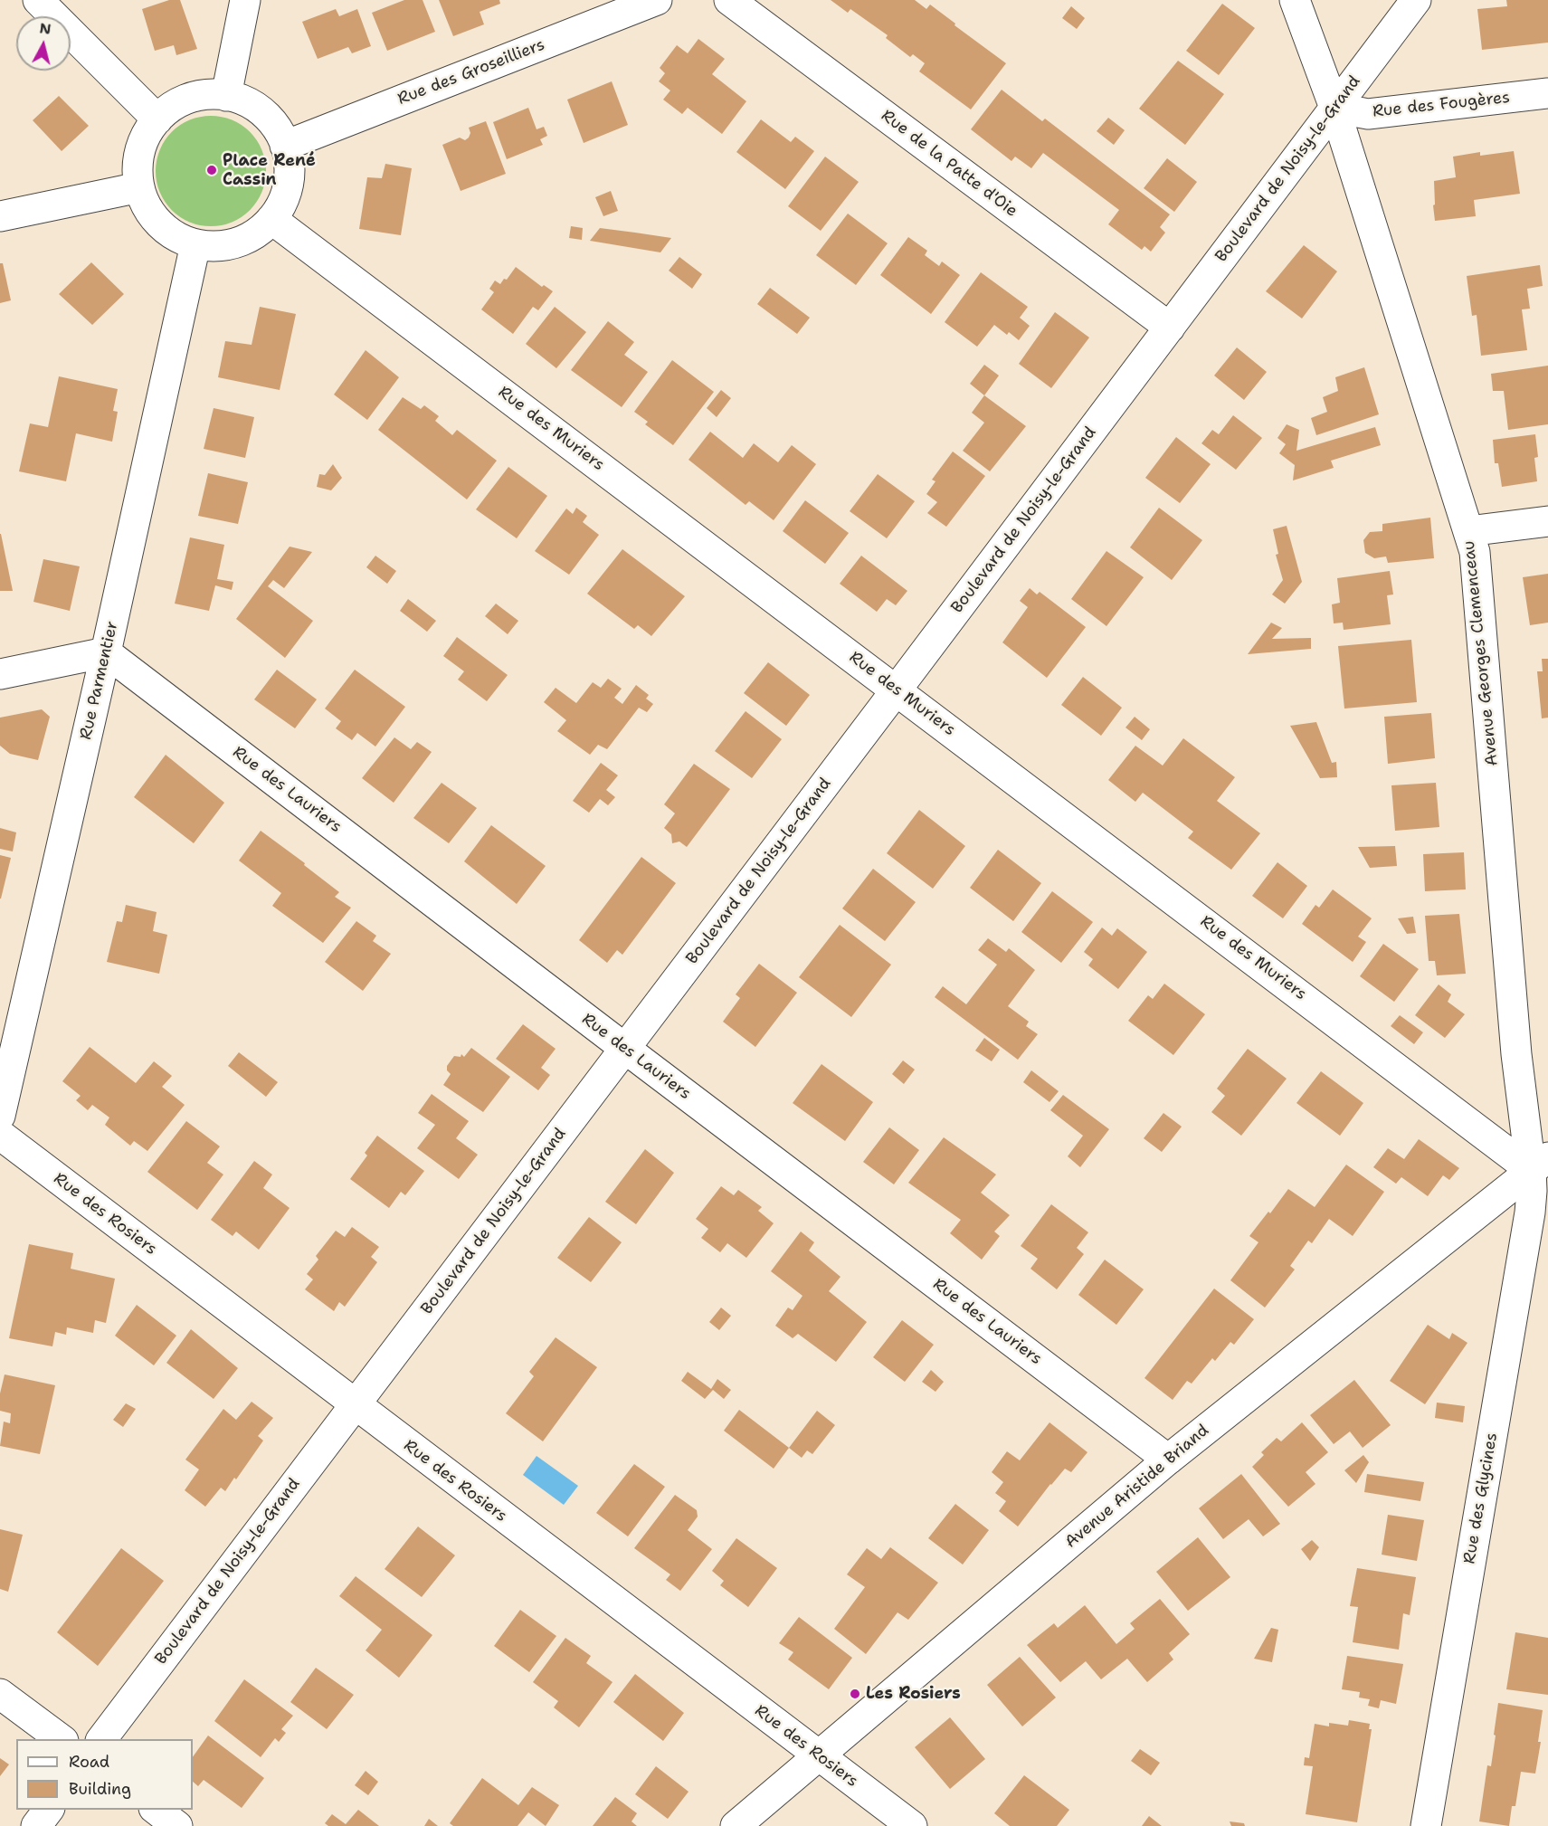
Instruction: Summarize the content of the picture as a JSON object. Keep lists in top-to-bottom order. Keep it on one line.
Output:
{"streets":{"street":["Rue des Groseilliers","Rue des Fougères","Rue de la Patte d'Oie","Boulevard de Noisy-le-Grand","Rue des Muriers","Avenue Georges Clemenceau","Rue Parmentier","Rue des Lauriers","Rue des Rosiers","Avenue Aristide Briand","Rue des Glycines"]},"crossings":[["Rue des Groseilliers","Rue des Muriers"],["Rue des Groseilliers","Rue Parmentier"],["Rue des Fougères","Boulevard de Noisy-le-Grand"],["Rue des Fougères","Avenue Georges Clemenceau"],["Rue de la Patte d'Oie","Boulevard de Noisy-le-Grand"],["Boulevard de Noisy-le-Grand","Rue des Muriers"],["Boulevard de Noisy-le-Grand","Avenue Georges Clemenceau"],["Boulevard de Noisy-le-Grand","Rue des Lauriers"],["Boulevard de Noisy-le-Grand","Rue des Rosiers"],["Rue des Muriers","Avenue Georges Clemenceau"],["Rue des Muriers","Rue Parmentier"],["Rue des Muriers","Avenue Aristide Briand"],["Rue des Muriers","Rue des Glycines"],["Avenue Georges Clemenceau","Avenue Aristide Briand"],["Avenue Georges Clemenceau","Rue des Glycines"],["Rue Parmentier","Rue des Lauriers"],["Rue des Lauriers","Avenue Aristide Briand"],["Rue des Rosiers","Avenue Aristide Briand"],["Avenue Aristide Briand","Rue des Glycines"]],"places":["Place René Cassin","Les Rosiers"],"legend":["Road","Building"],"north":"top"}
